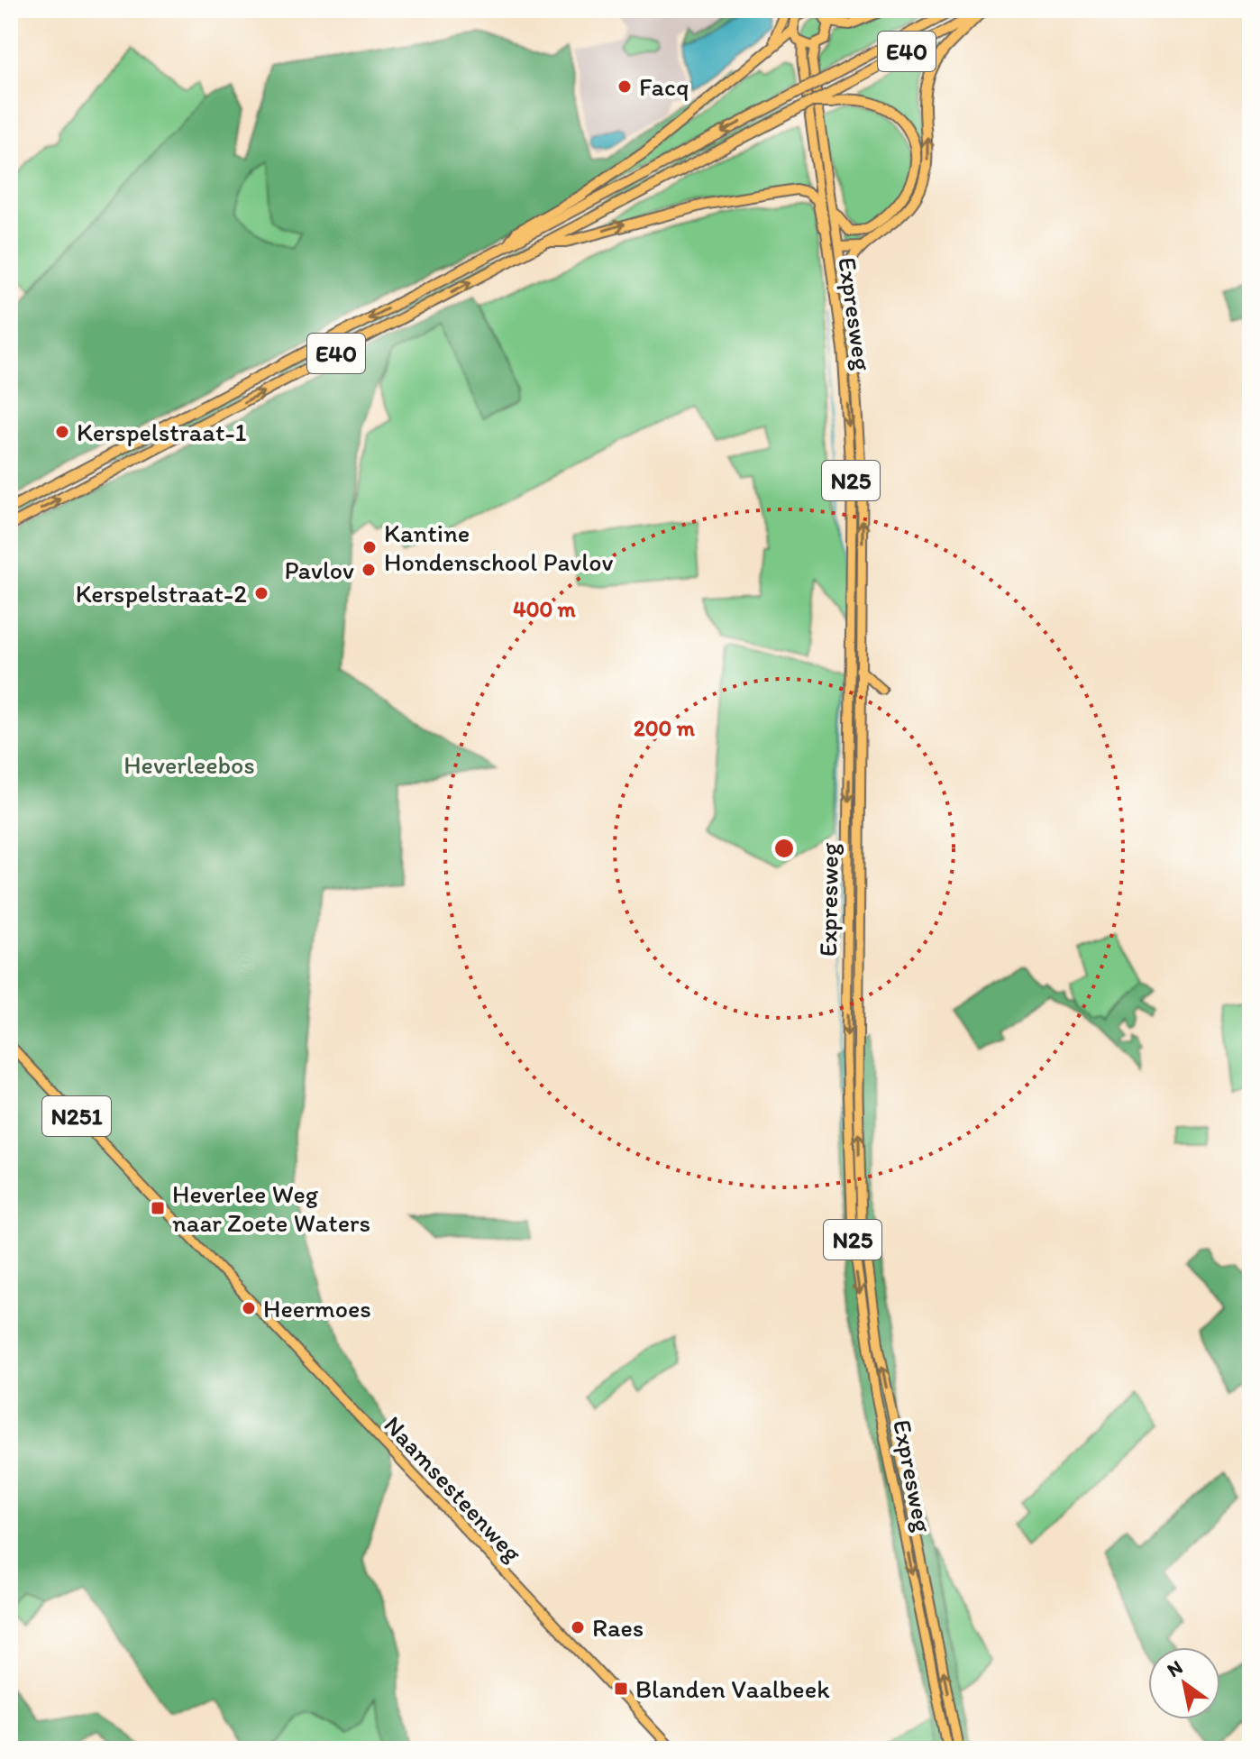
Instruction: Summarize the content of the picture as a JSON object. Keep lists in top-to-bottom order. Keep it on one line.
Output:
{"streets":{"highway":["E40"],"main road":["Expresweg","N25","N251","Naamsesteenweg"]},"crossings":[["Expresweg","N25"]],"parks":["Heverleebos"],"places":{"other":["Facq","Kerspelstraat-1","Kantine Hondenschool Pavlov","Pavlov","Kerspelstraat-2","Heermoes","Raes"],"transit":["Heverlee Weg naar Zoete Waters","Blanden Vaalbeek"]},"north":"top left","rings":["400 m","200 m"]}
